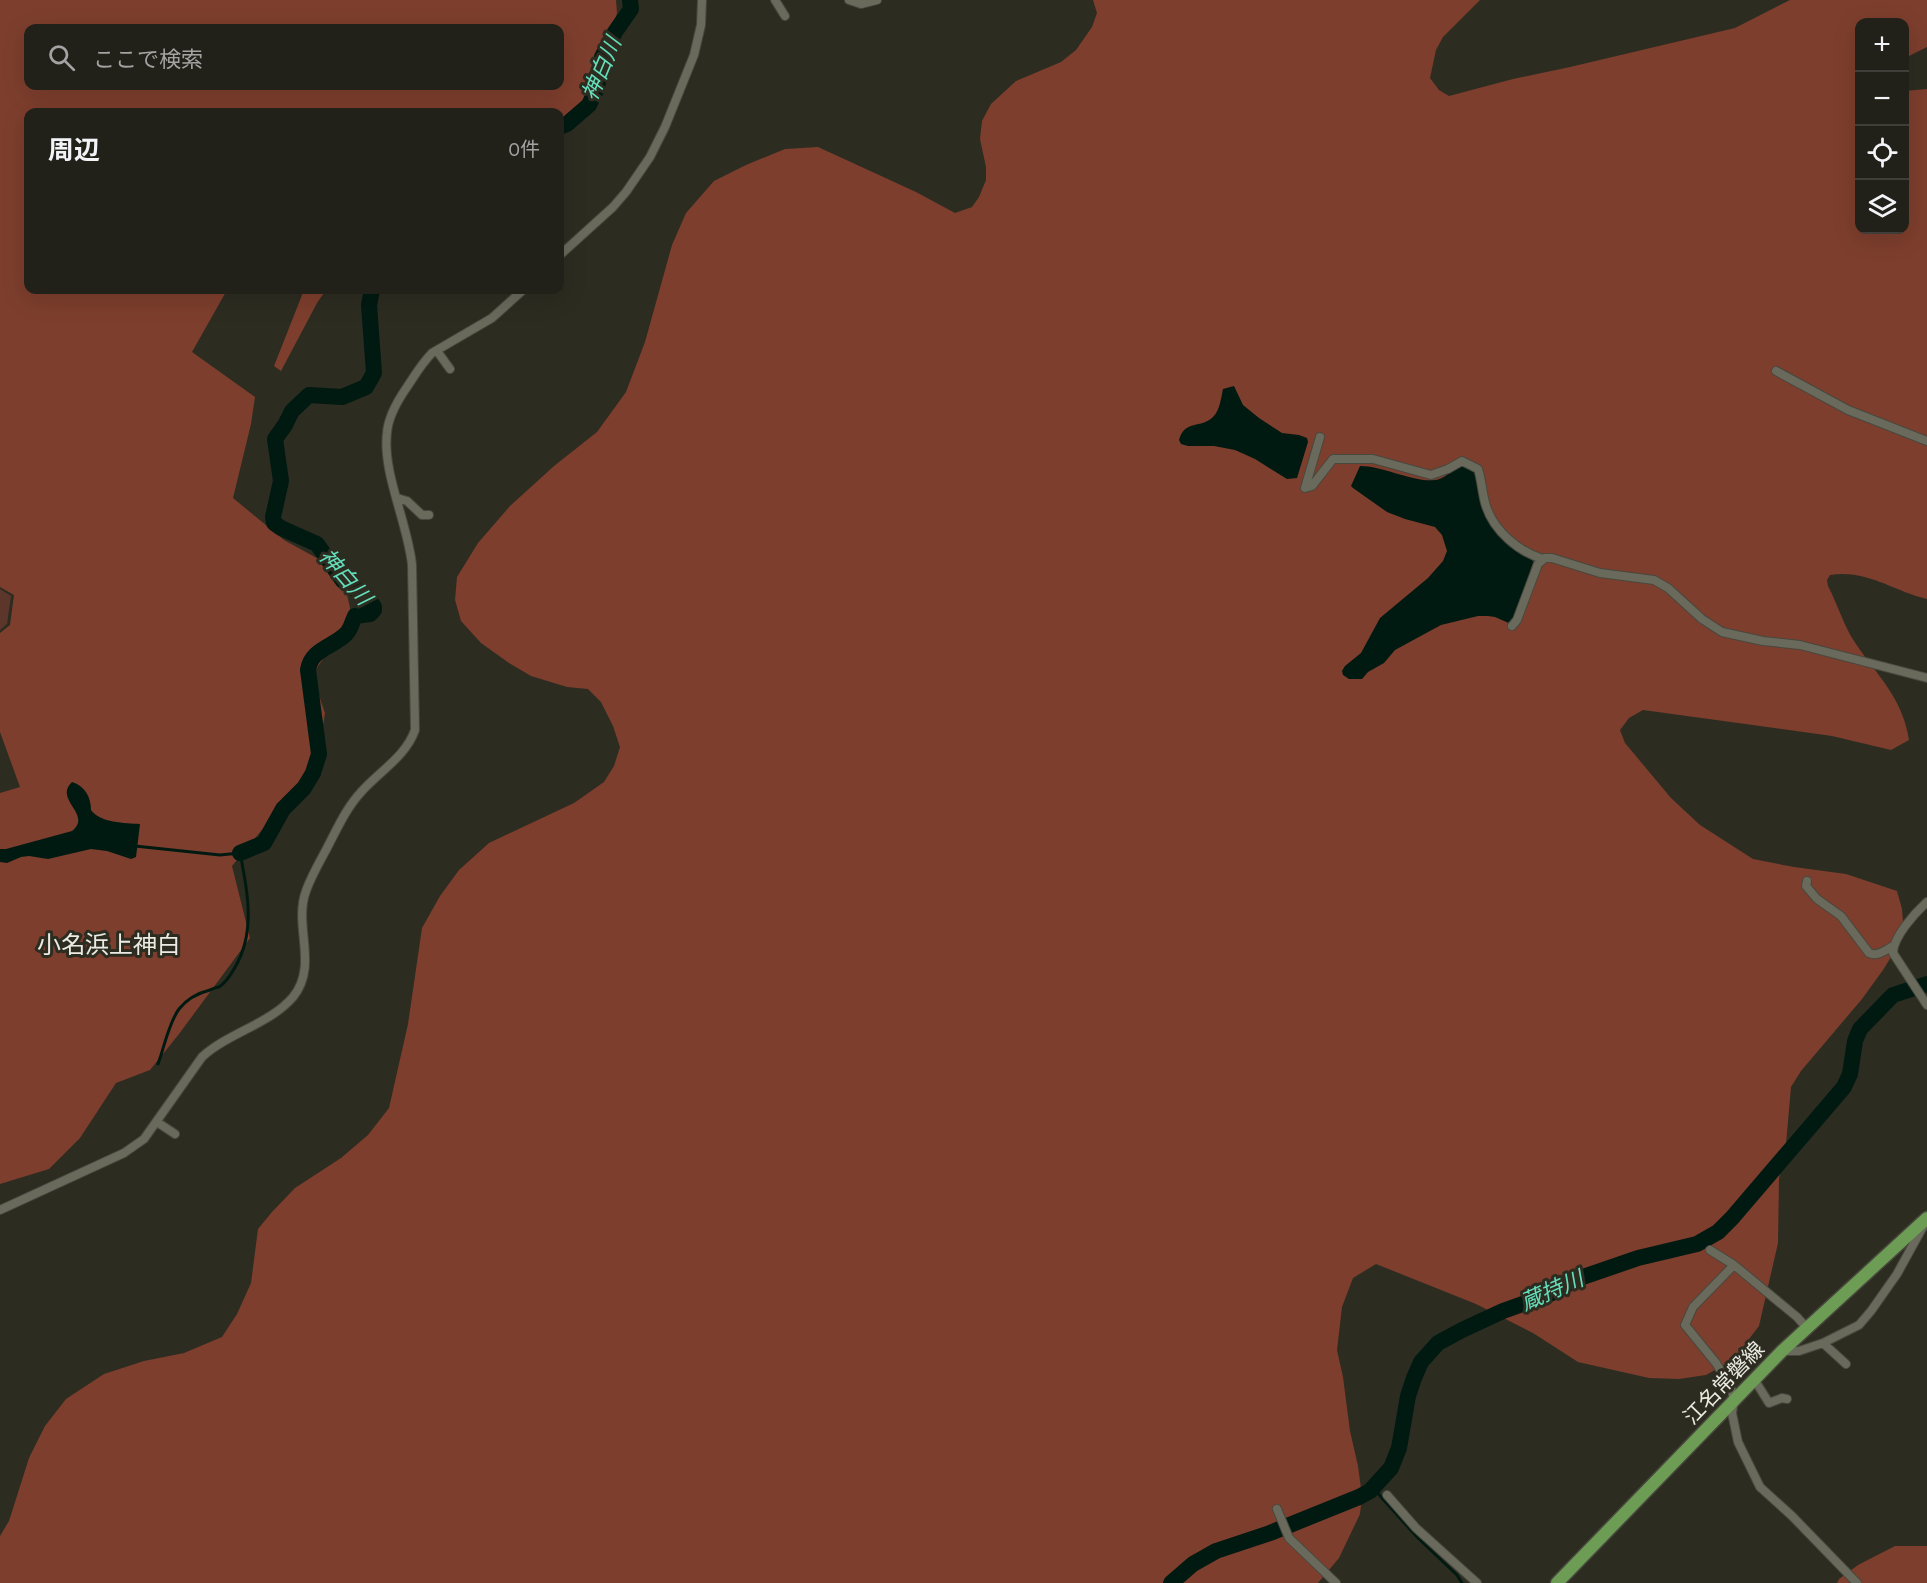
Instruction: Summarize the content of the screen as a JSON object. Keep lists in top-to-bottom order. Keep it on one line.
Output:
{"streets":{"main road":["江名常磐線"]},"districts":["小名浜上神白"],"water":["神白川","蔵持川"],"page":{"map_buttons":["+","−"],"search":"ここで検索","heading":["周辺","0件"]}}
